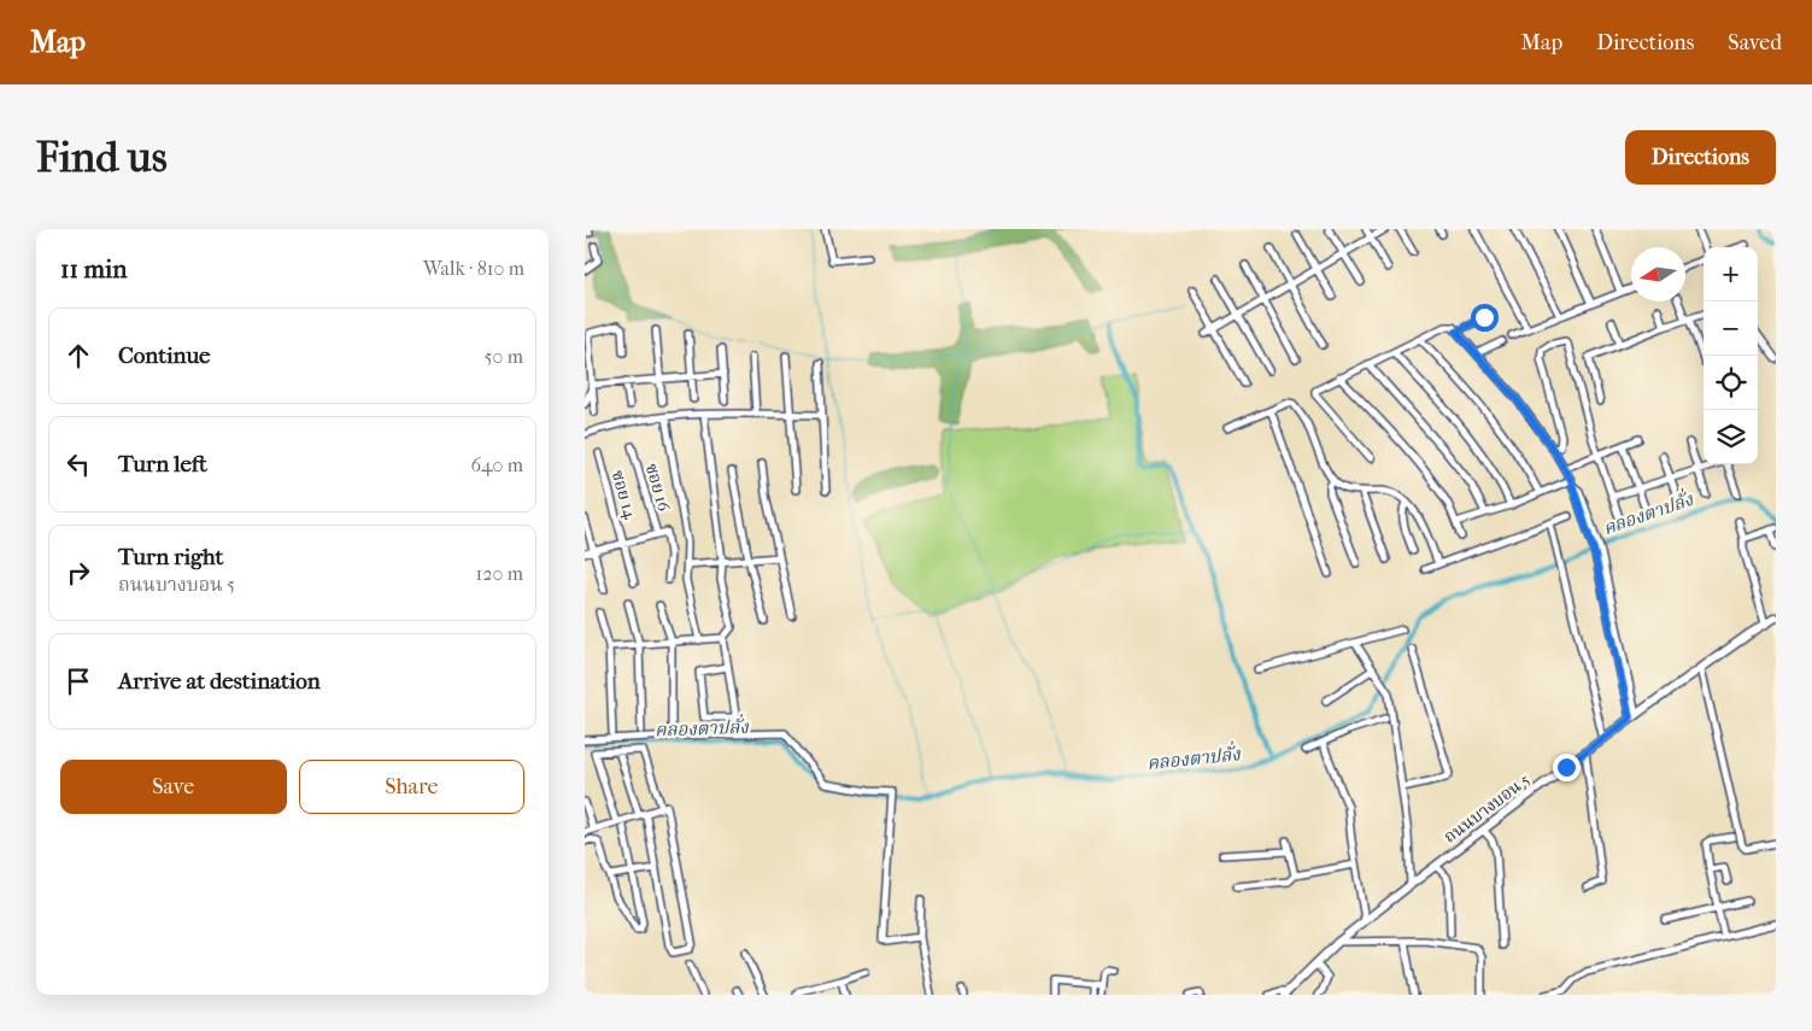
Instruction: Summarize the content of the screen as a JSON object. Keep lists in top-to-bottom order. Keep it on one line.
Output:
{"streets":{"main road":["ถนนบางบอน 5"],"street":["ซอย 16","ซอย 14"]},"water":["คลองตาปลั่ง"],"north":"left","page":{"header":"Map","nav":["Map","Directions","Saved"],"buttons":["Directions",["Save","Share"]],"title":"Find us","heading":["11 min","Walk · 810 m"],"map_buttons":["+","−"],"list":[["Continue","50 m"],["Turn left","640 m"],["Turn right","ถนนบางบอน 5","120 m"],"Arrive at destination"]}}
